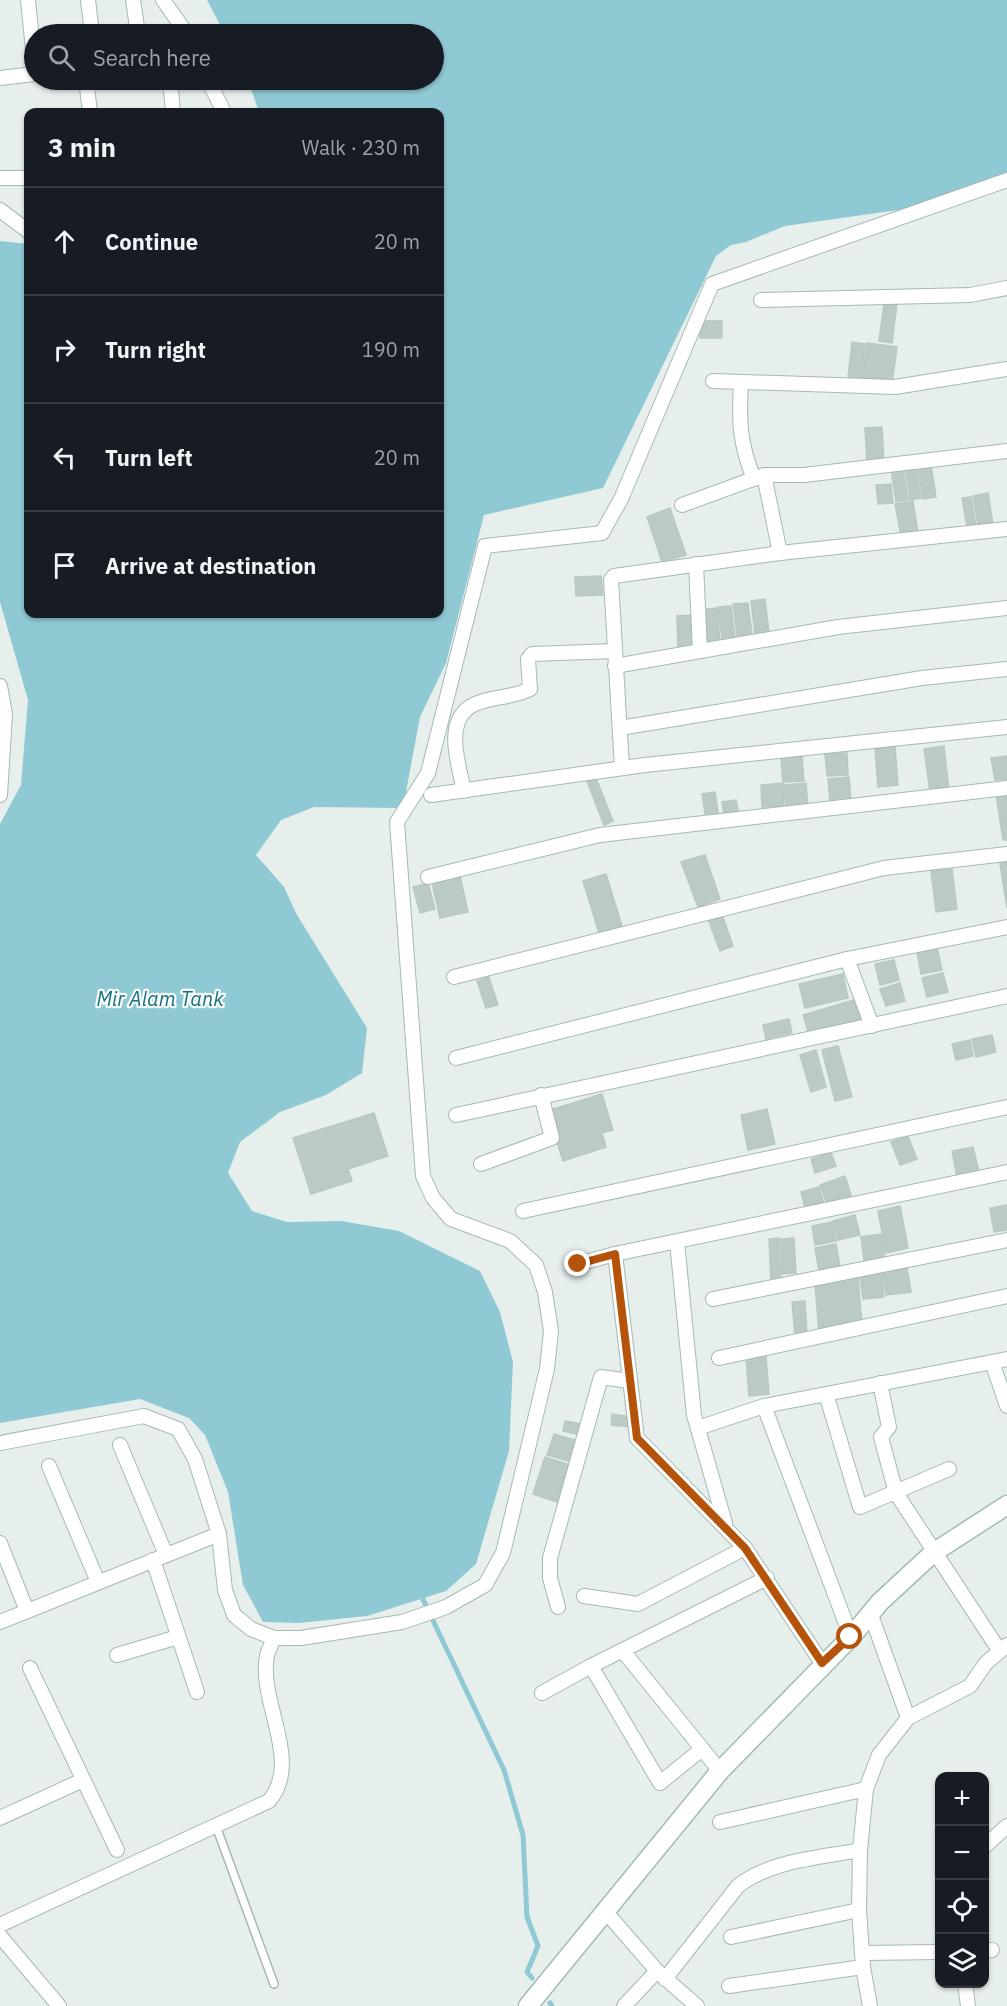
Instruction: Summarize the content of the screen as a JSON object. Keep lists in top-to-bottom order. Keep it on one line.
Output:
{"water":["Mir Alam Tank"],"page":{"search":"Search here","heading":["3 min","Walk · 230 m"],"list":[["Continue","20 m"],["Turn right","190 m"],["Turn left","20 m"],"Arrive at destination"],"map_buttons":["+","−"]}}
